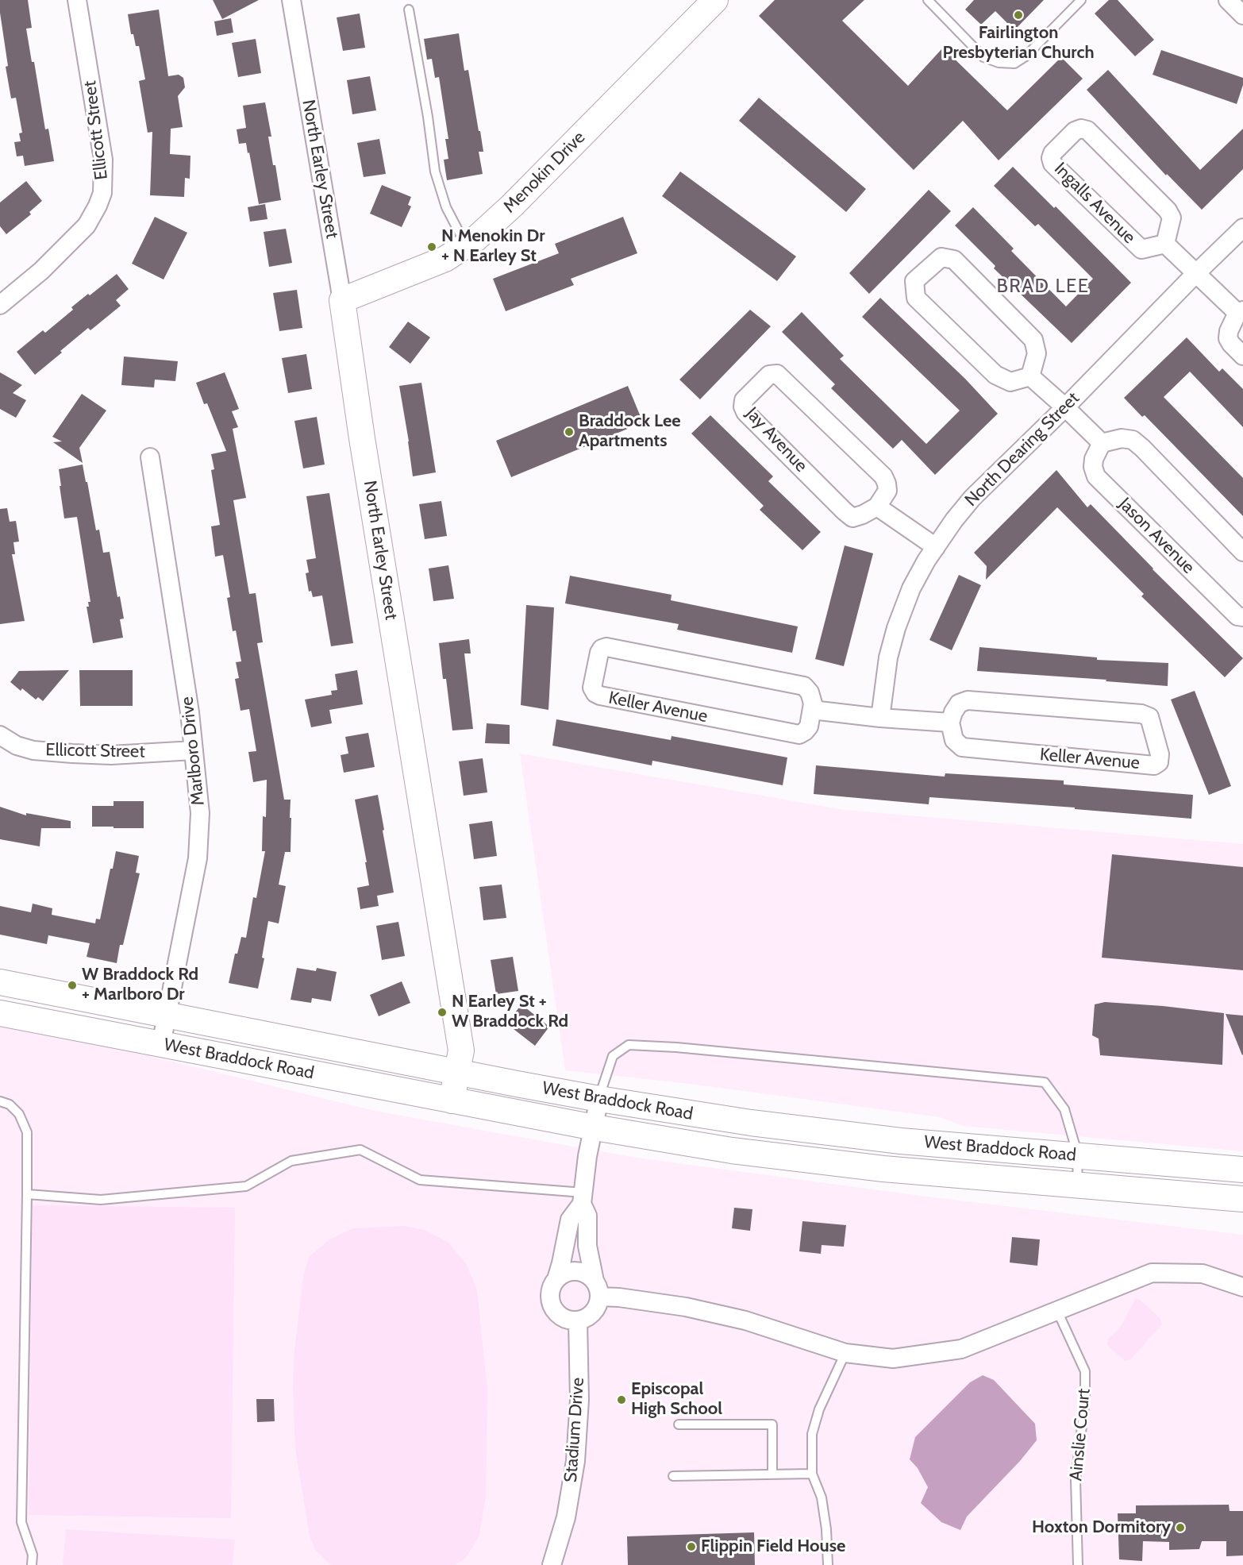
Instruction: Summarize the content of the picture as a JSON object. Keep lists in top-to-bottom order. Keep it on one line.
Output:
{"streets":{"main road":["North Earley Street","Menokin Drive","West Braddock Road"],"street":["Ellicott Street","Ingalls Avenue","Jay Avenue","North Dearing Street","Jason Avenue","Keller Avenue","Marlboro Drive","Stadium Drive"],"lane":["Ainslie Court"]},"crossings":[["Ellicott Street","Marlboro Drive"],["North Earley Street","Menokin Drive"],["North Earley Street","West Braddock Road"],["Marlboro Drive","West Braddock Road"]],"districts":["BRAD LEE"],"places":["Fairlington Presbyterian Church","N Menokin Dr + N Earley St","Braddock Lee Apartments","W Braddock Rd + Marlboro Dr","N Earley St + W Braddock Rd","Episcopal High School","Hoxton Dormitory","Flippin Field House"]}
